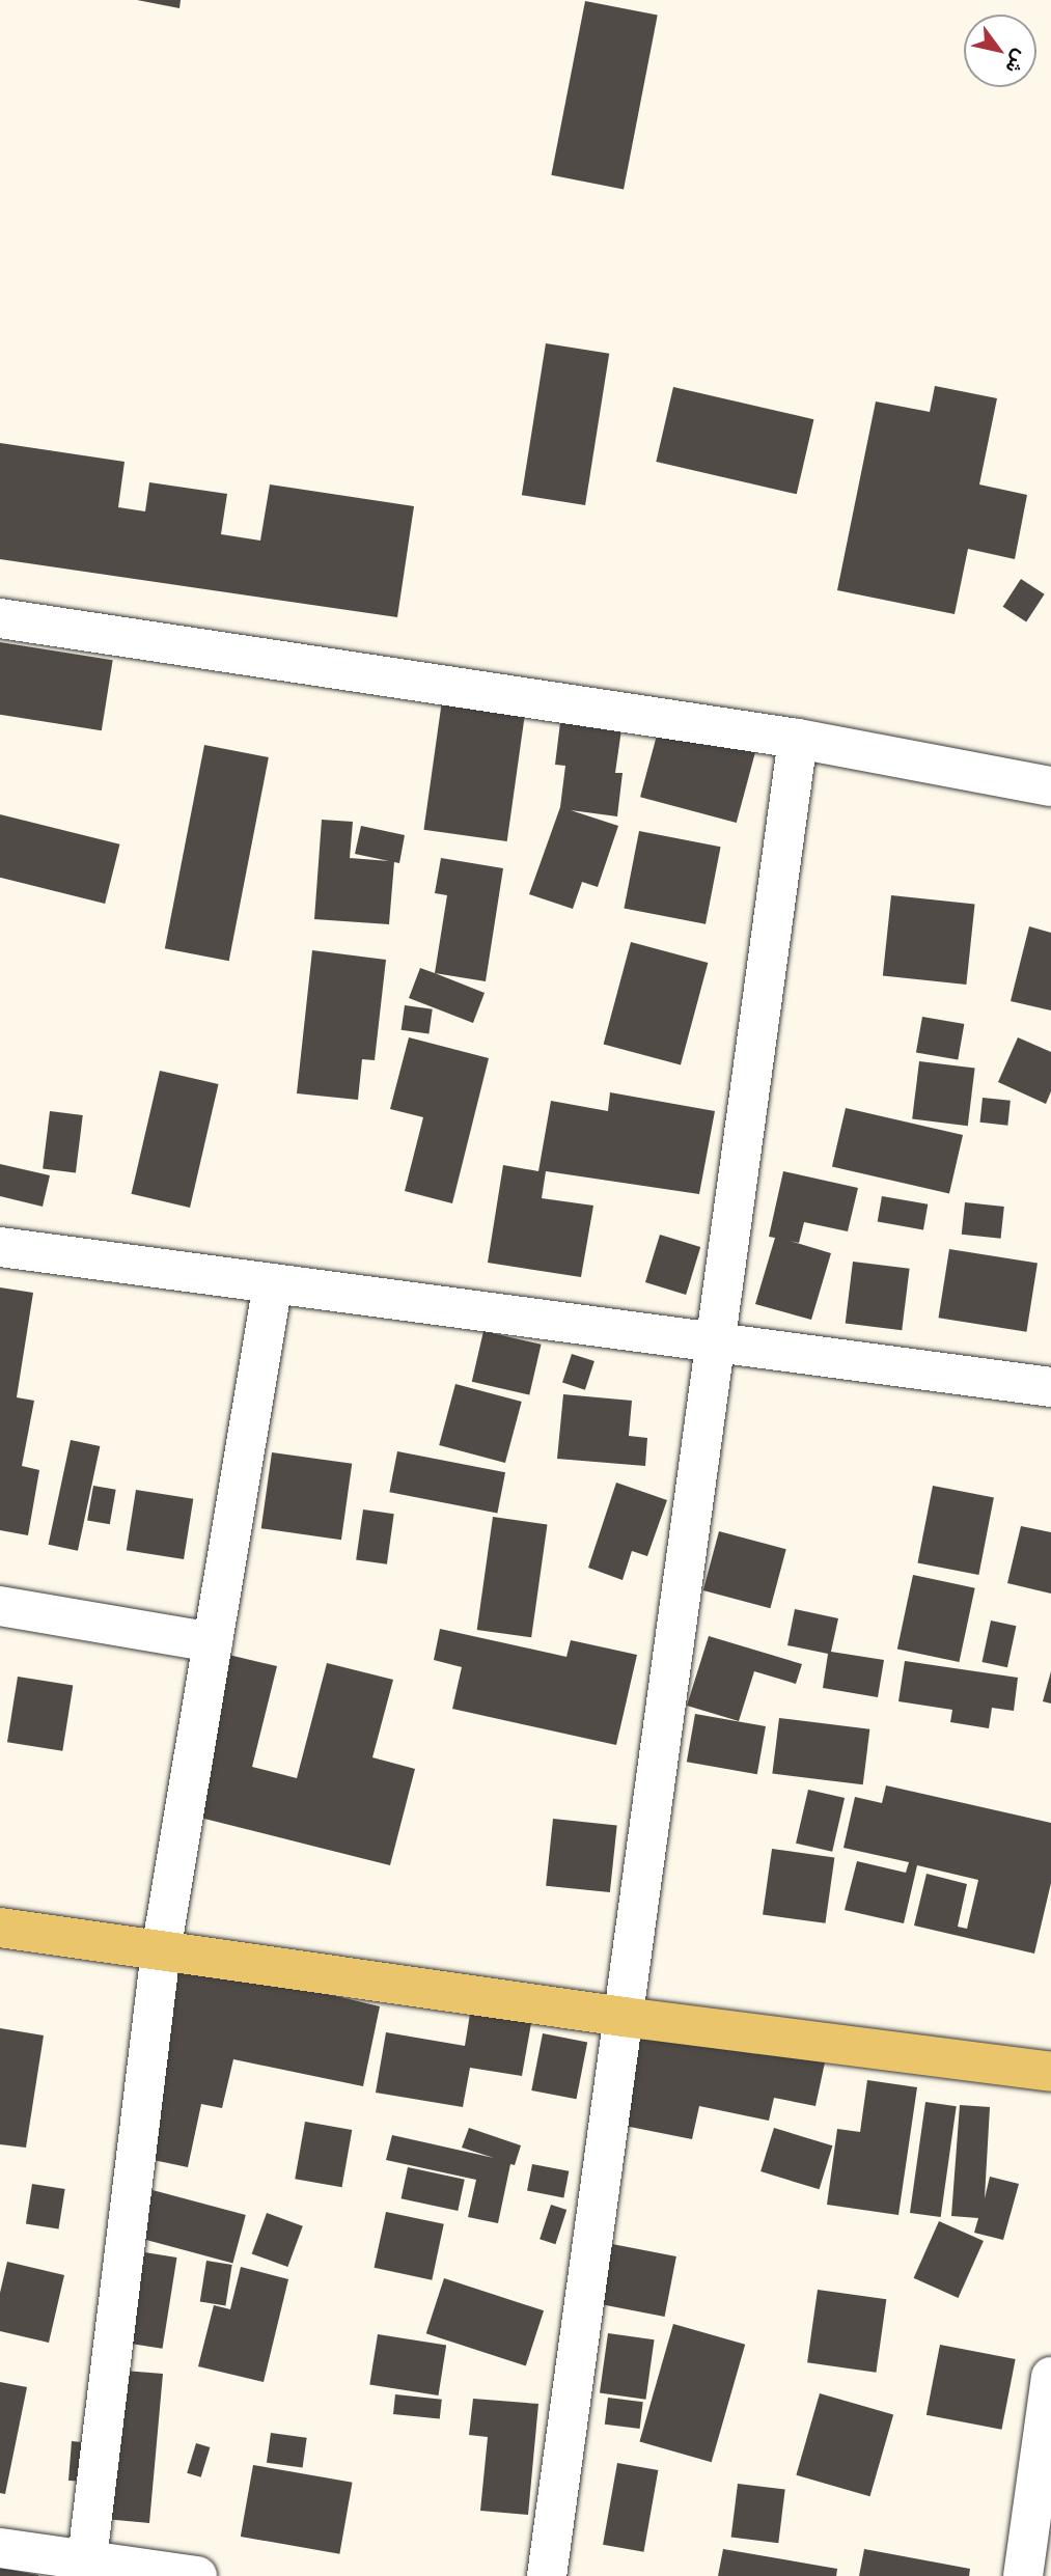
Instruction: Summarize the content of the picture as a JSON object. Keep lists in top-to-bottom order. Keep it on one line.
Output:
{"north":"bottom right"}
